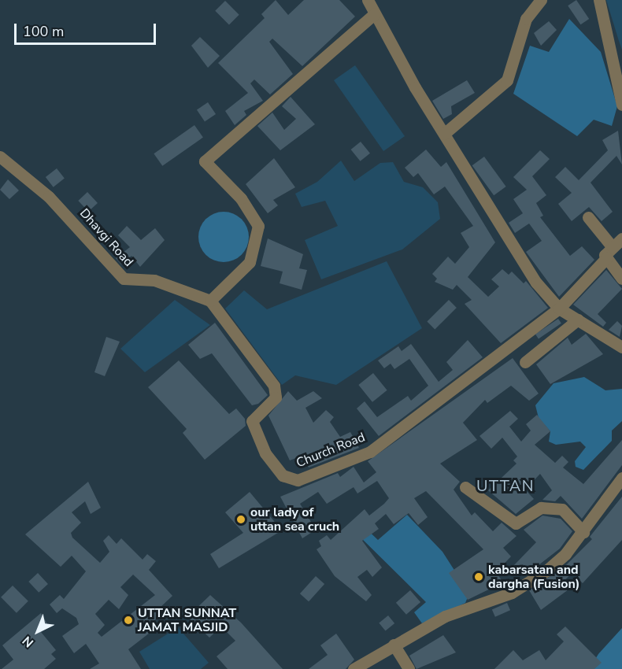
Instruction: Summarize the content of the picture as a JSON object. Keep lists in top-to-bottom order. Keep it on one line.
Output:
{"streets":{"street":["Dhavgi Road","Church Road"]},"crossings":[["Dhavgi Road","Church Road"]],"districts":["UTTAN"],"places":["our lady of uttan sea cruch","kabarsatan and dargha (Fusion)","UTTAN SUNNAT JAMAT MASJID"],"scale_bar":"100 m","north":"bottom left"}
